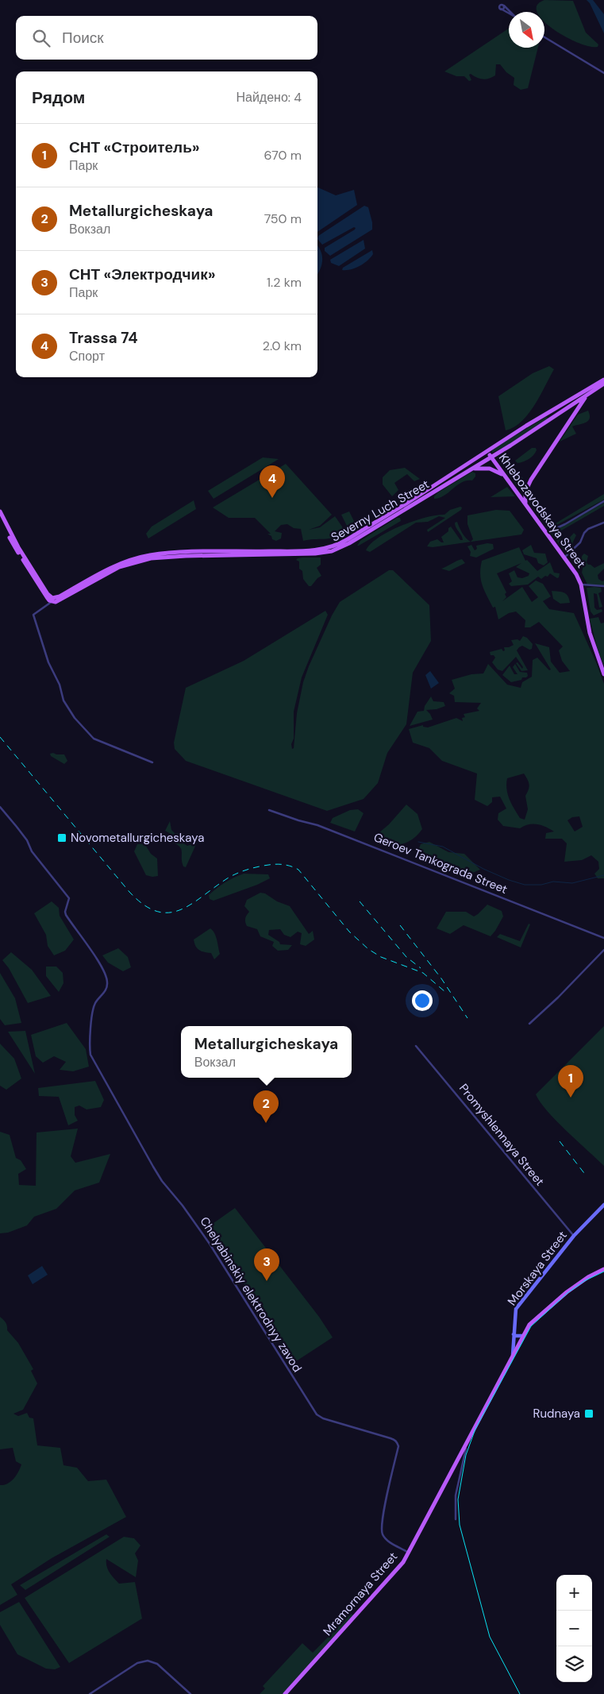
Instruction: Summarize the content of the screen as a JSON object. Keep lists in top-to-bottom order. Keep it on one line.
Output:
{"streets":{"main road":["Severny Luch Street","Khlebozavodskaya Street","Mramornaya Street"],"street":["Geroev Tankograda Street","Promyshlennaya Street","Morskaya Street","Chelyabinskiy elektrodnyy zavod"]},"crossings":[["Severny Luch Street","Khlebozavodskaya Street"],["Promyshlennaya Street","Morskaya Street"],["Morskaya Street","Mramornaya Street"],["Chelyabinskiy elektrodnyy zavod","Mramornaya Street"]],"places":{"transit":["Novometallurgicheskaya","Rudnaya"]},"north":"bottom right","page":{"search":"Поиск","heading":["Рядом","Найдено: 4"],"list":[{"mark":"1","name":"СНТ «Строитель»","note":"Парк","value":"670 m"},{"mark":"2","name":"Metallurgicheskaya","note":"Вокзал","value":"750 m"},{"mark":"3","name":"СНТ «Электродчик»","note":"Парк","value":"1.2 km"},{"mark":"4","name":"Trassa 74","note":"Спорт","value":"2.0 km"}],"pins":["4","1","2","3"],"popup":["Metallurgicheskaya","Вокзал"],"map_buttons":["+","−"]}}
